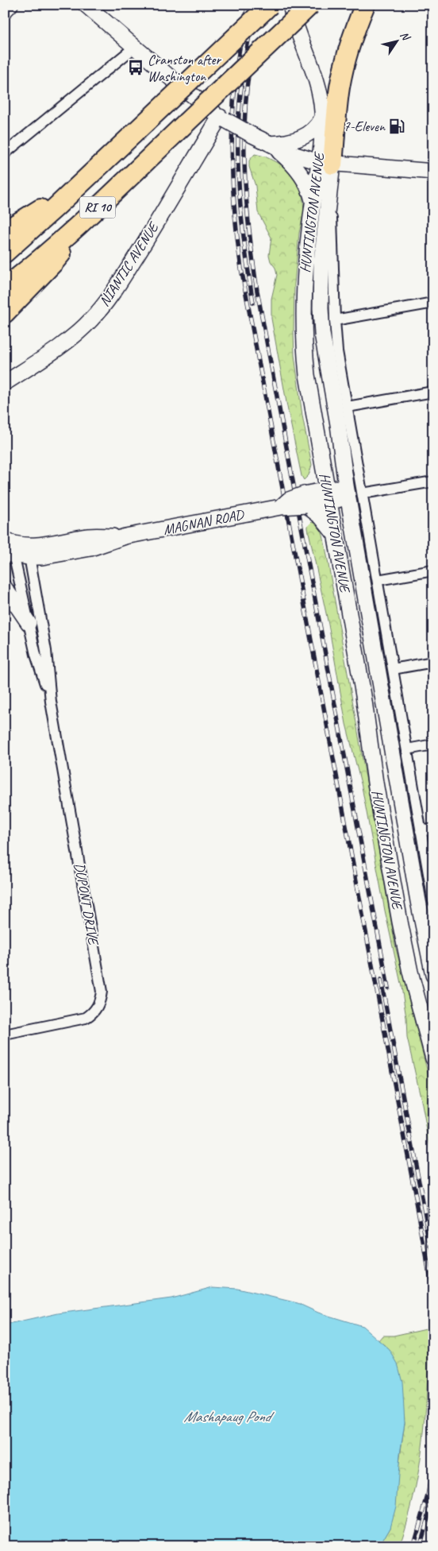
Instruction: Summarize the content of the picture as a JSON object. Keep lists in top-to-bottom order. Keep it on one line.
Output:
{"streets":{"highway":["RI 10"],"main road":["HUNTINGTON AVENUE","NIANTIC AVENUE","MAGNAN ROAD"],"street":["DUPONT DRIVE"]},"crossings":[["HUNTINGTON AVENUE","MAGNAN ROAD"],["MAGNAN ROAD","DUPONT DRIVE"]],"water":["Mashapaug Pond"],"places":{"bus stop":["Cranston after Washington"],"fuel station":["7-Eleven"]},"north":"top right"}
